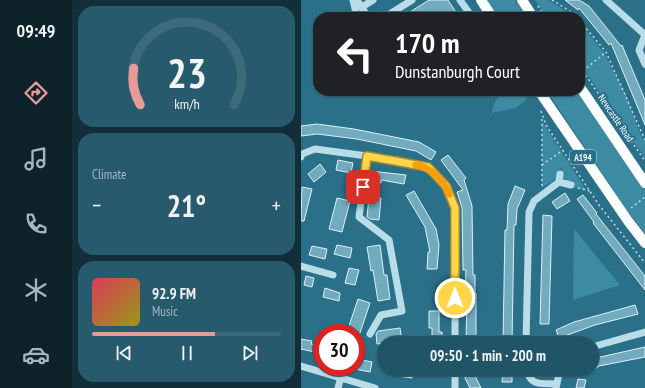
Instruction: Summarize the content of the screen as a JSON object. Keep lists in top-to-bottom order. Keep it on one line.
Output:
{"streets":{"main road":["Newcastle Road","A194"]},"page":{"tabs":"09:49","turn":["170 m","Dunstanburgh Court"],"tile":"Climate","heat":["−","21°","+"],"song":["92.9 FM","Music"],"limit":"30","trip":"09:50 · 1 min · 200 m","gauge":["23","km/h"]}}
